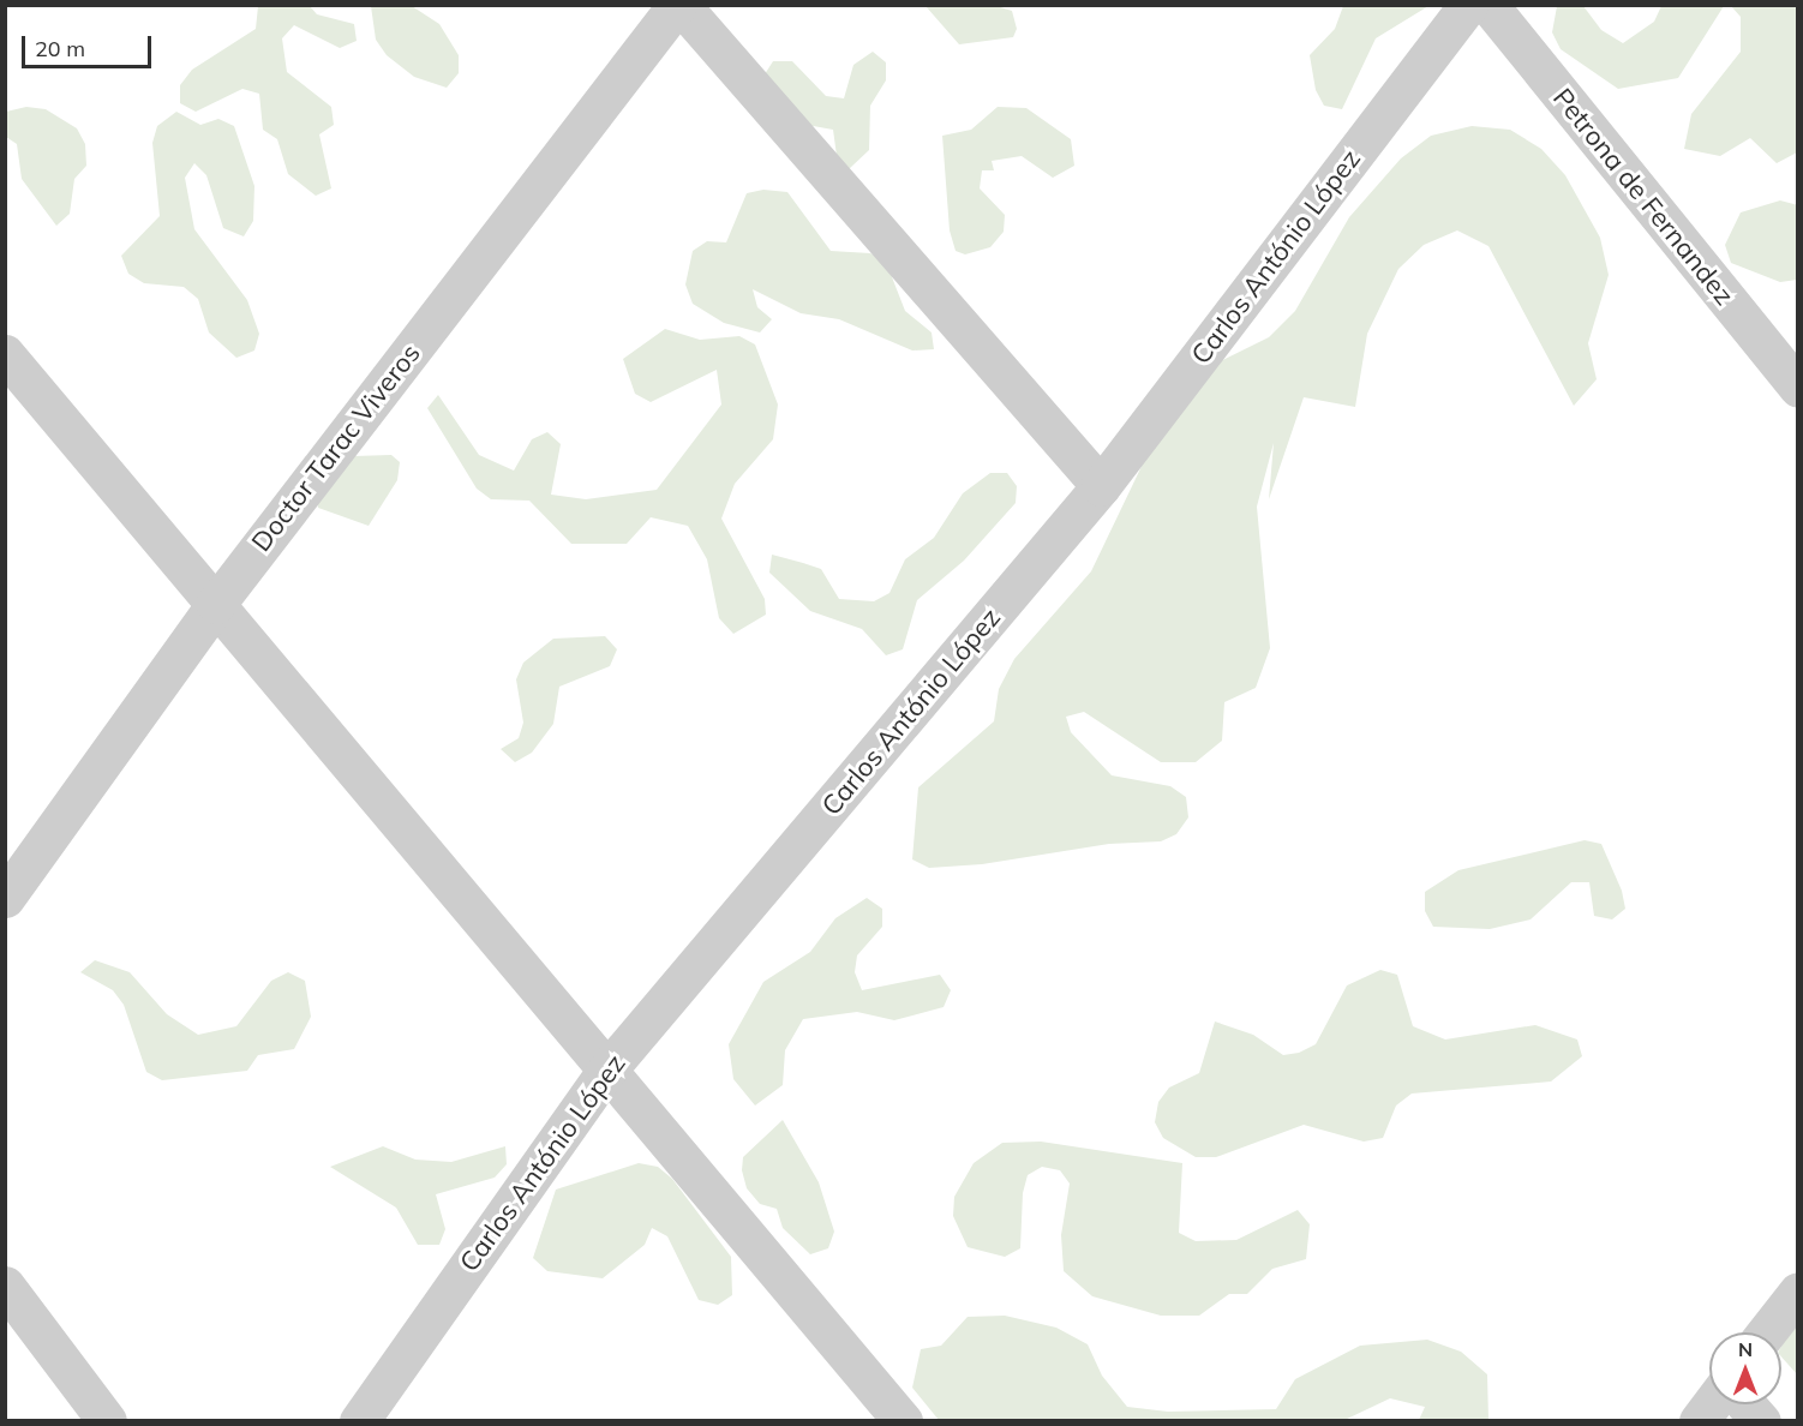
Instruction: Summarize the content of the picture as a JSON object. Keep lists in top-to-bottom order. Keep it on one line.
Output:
{"streets":{"street":["Petrona de Fernandez","Carlos António López","Doctor Tarac Viveros"]},"scale_bar":"20 m","north":"top"}
